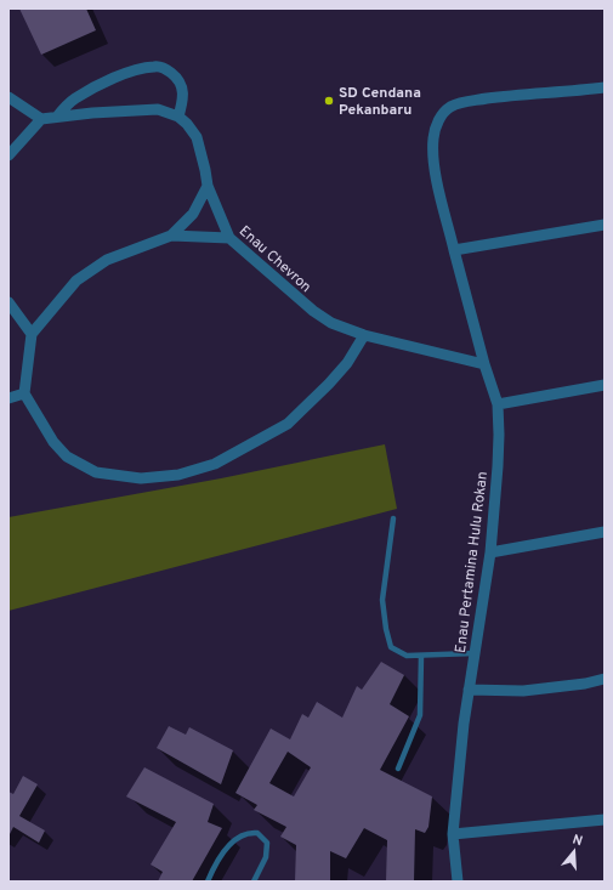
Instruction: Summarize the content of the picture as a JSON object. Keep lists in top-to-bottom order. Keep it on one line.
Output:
{"streets":{"street":["Enau Chevron","Enau Pertamina Hulu Rokan"]},"crossings":[["Enau Chevron","Enau Pertamina Hulu Rokan"]],"places":["SD Cendana Pekanbaru"],"north":"top"}
